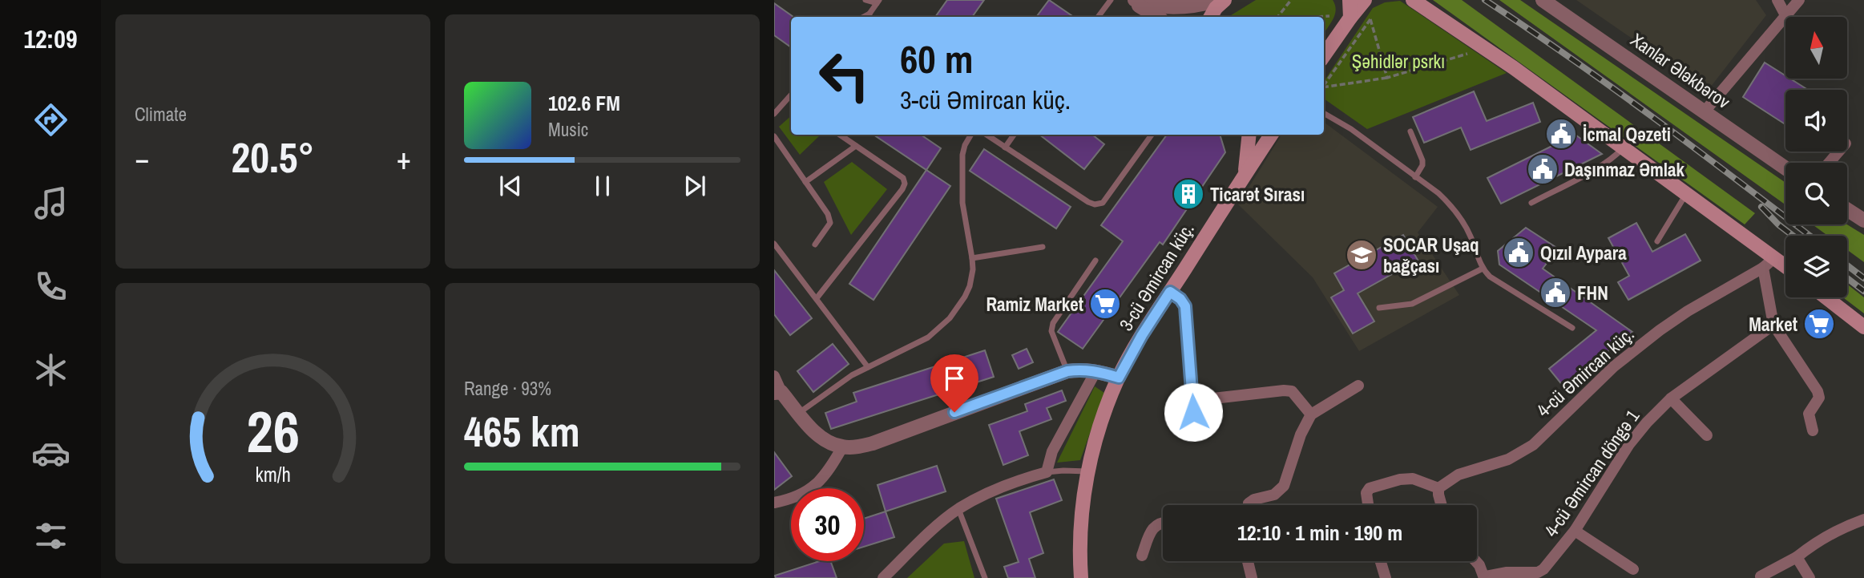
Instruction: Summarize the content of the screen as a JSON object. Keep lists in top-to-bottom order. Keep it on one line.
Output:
{"streets":{"main road":["3-cü Əmircan küç."],"street":["Xanlar Ələkbərov","4-cü Əmircan küç.","4-cü Əmircan döngə 1"]},"parks":["Şəhidlər psrkı"],"places":{"public building":["İcmal Qəzeti","Daşınmaz Əmlak","Qızıl Aypara","FHN"],"building":["Ticarət Sırası"],"school or university":["SOCAR Uşaq bağçası"],"supermarket":["Ramiz Market","Market"]},"north":"top","page":{"tabs":"12:09","tile":["Climate",["Range · 93%","465 km"]],"turn":["60 m","3-cü Əmircan küç."],"song":["102.6 FM","Music"],"heat":["−","20.5°","+"],"limit":"30","trip":"12:10 · 1 min · 190 m","gauge":["26","km/h"]}}
